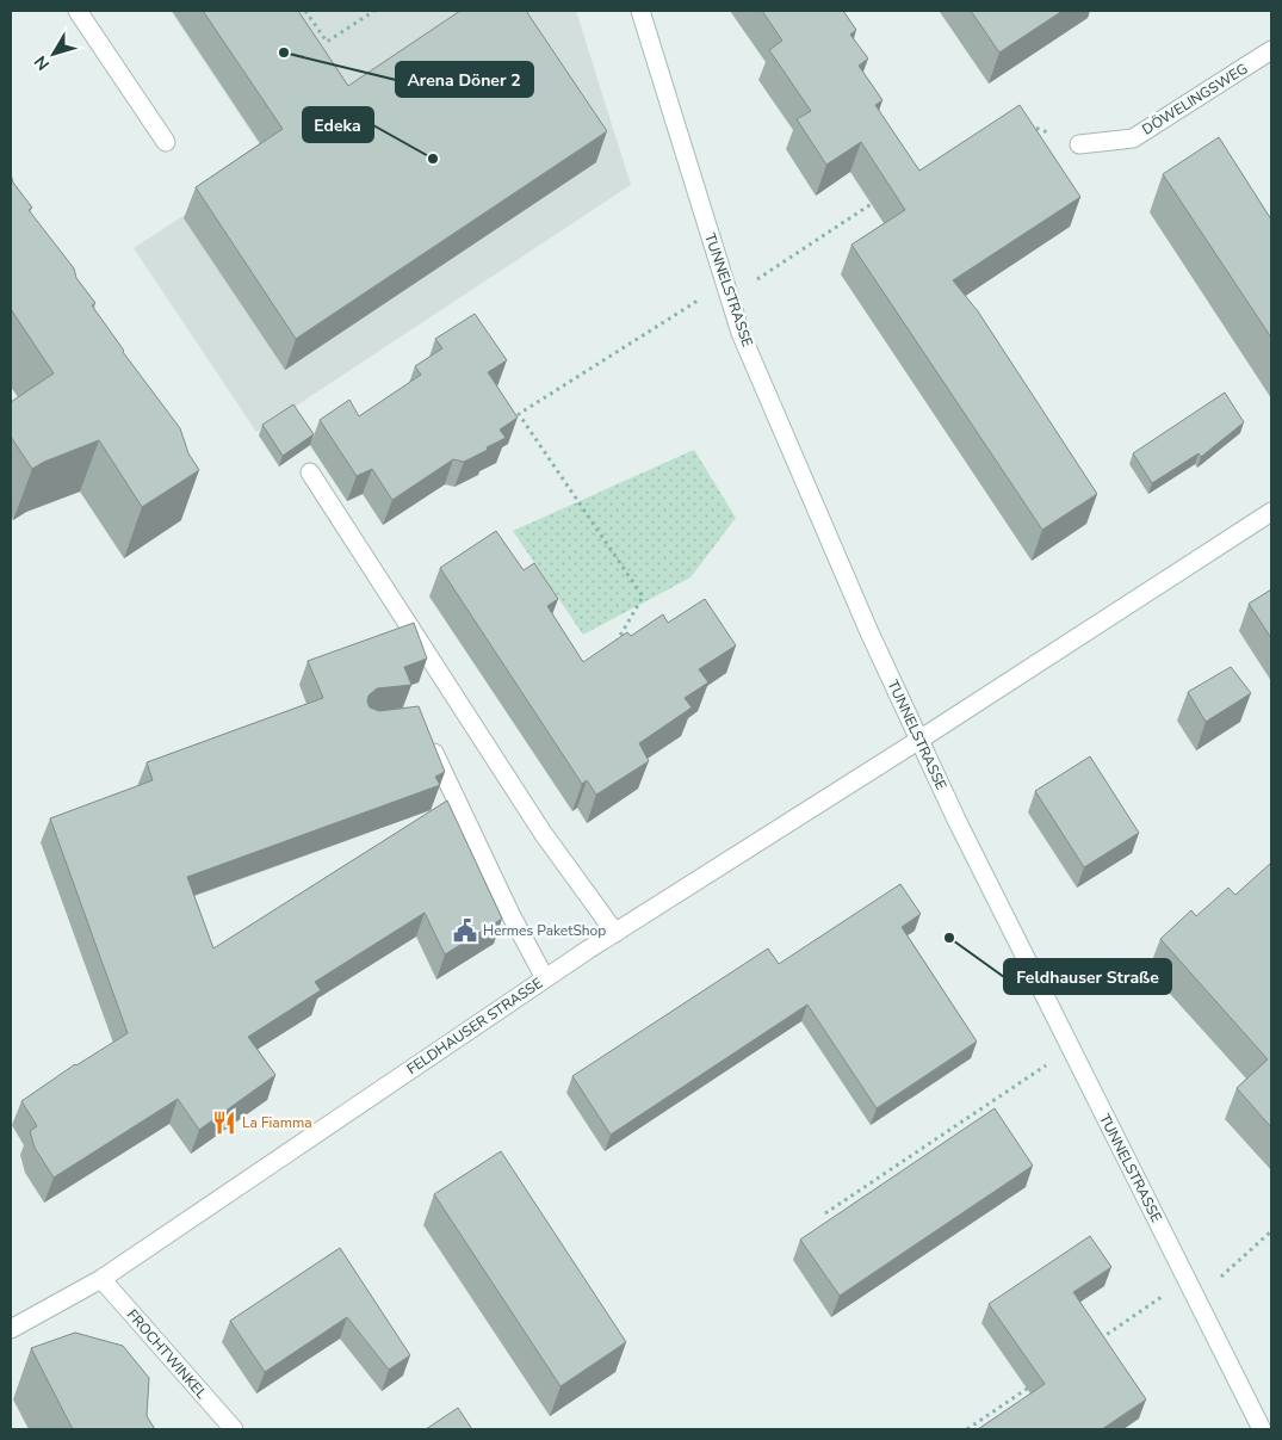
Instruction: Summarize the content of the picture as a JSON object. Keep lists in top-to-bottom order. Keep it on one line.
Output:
{"streets":{"street":["DÖWELINGSWEG","TUNNELSTRASSE","FELDHAUSER STRASSE","FROCHTWINKEL"]},"crossings":[["TUNNELSTRASSE","FELDHAUSER STRASSE"],["FELDHAUSER STRASSE","FROCHTWINKEL"]],"places":{"other":["Arena Döner 2","Edeka","Feldhauser Straße"],"public building":["Hermes PaketShop"],"restaurant":["La Fiamma"]},"north":"bottom left"}
